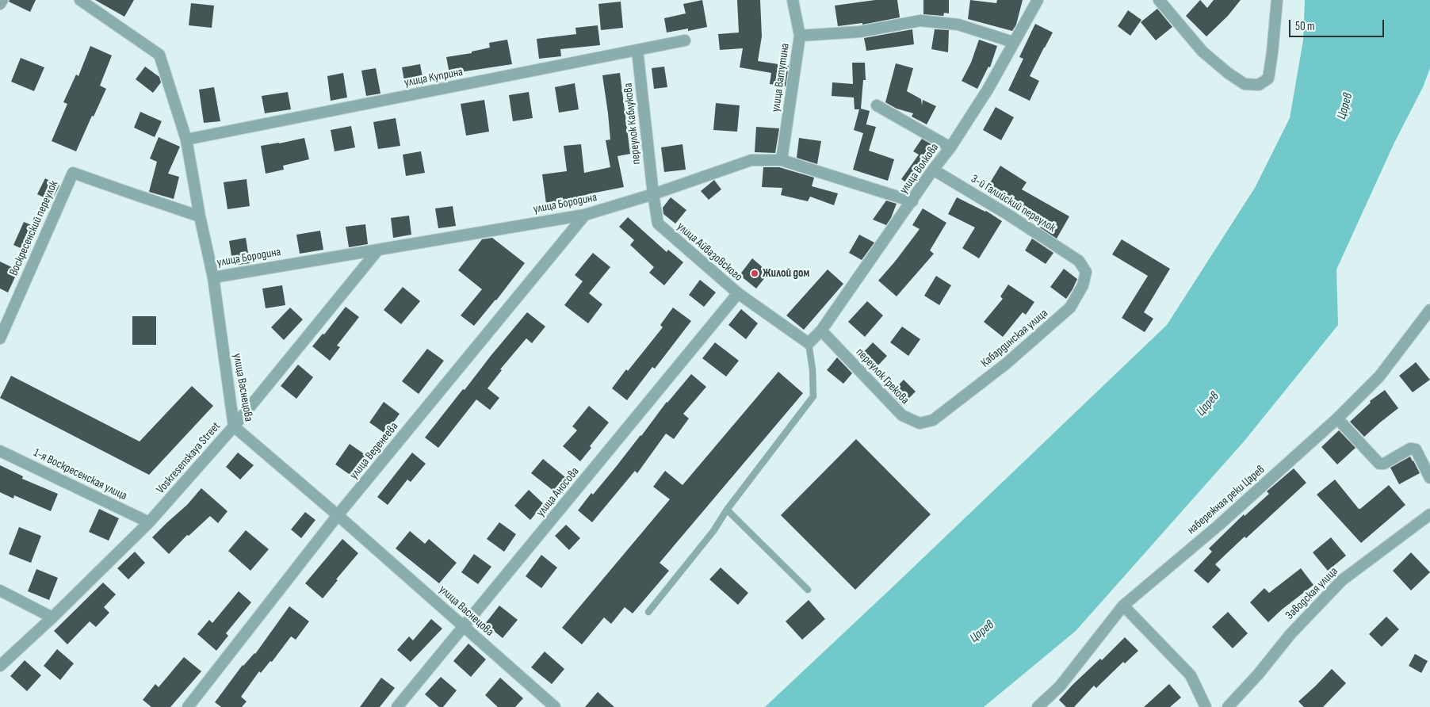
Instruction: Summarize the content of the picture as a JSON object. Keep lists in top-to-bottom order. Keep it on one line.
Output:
{"streets":{"street":["улица Куприна","улица Ватутина","переулок Каблукова","улица Волкова","улица Бородина","3-й Галийский переулок","Воскресенский переулок","улица Айвазовского","Кабардинская улица","переулок Грекова","улица Васнецова","улица Веденеева","Voskresenskaya Street","1-я Воскресенская улица","улица Аносова","набережная реки Царев","Заводская улица"]},"crossings":[["улица Куприна","переулок Каблукова"],["улица Куприна","улица Васнецова"],["улица Ватутина","улица Бородина"],["переулок Каблукова","улица Бородина"],["переулок Каблукова","улица Айвазовского"],["улица Волкова","улица Бородина"],["улица Волкова","3-й Галийский переулок"],["улица Волкова","улица Айвазовского"],["улица Волкова","переулок Грекова"],["улица Бородина","улица Айвазовского"],["улица Бородина","улица Васнецова"],["улица Бородина","улица Веденеева"],["улица Бородина","Voskresenskaya Street"],["3-й Галийский переулок","Кабардинская улица"],["Воскресенский переулок","улица Васнецова"],["улица Айвазовского","улица Аносова"],["Кабардинская улица","переулок Грекова"],["улица Васнецова","улица Веденеева"],["улица Васнецова","Voskresenskaya Street"],["улица Васнецова","улица Аносова"],["Voskresenskaya Street","1-я Воскресенская улица"]],"water":["Царев"],"places":["Жилой дом"],"scale_bar":"50 m"}
